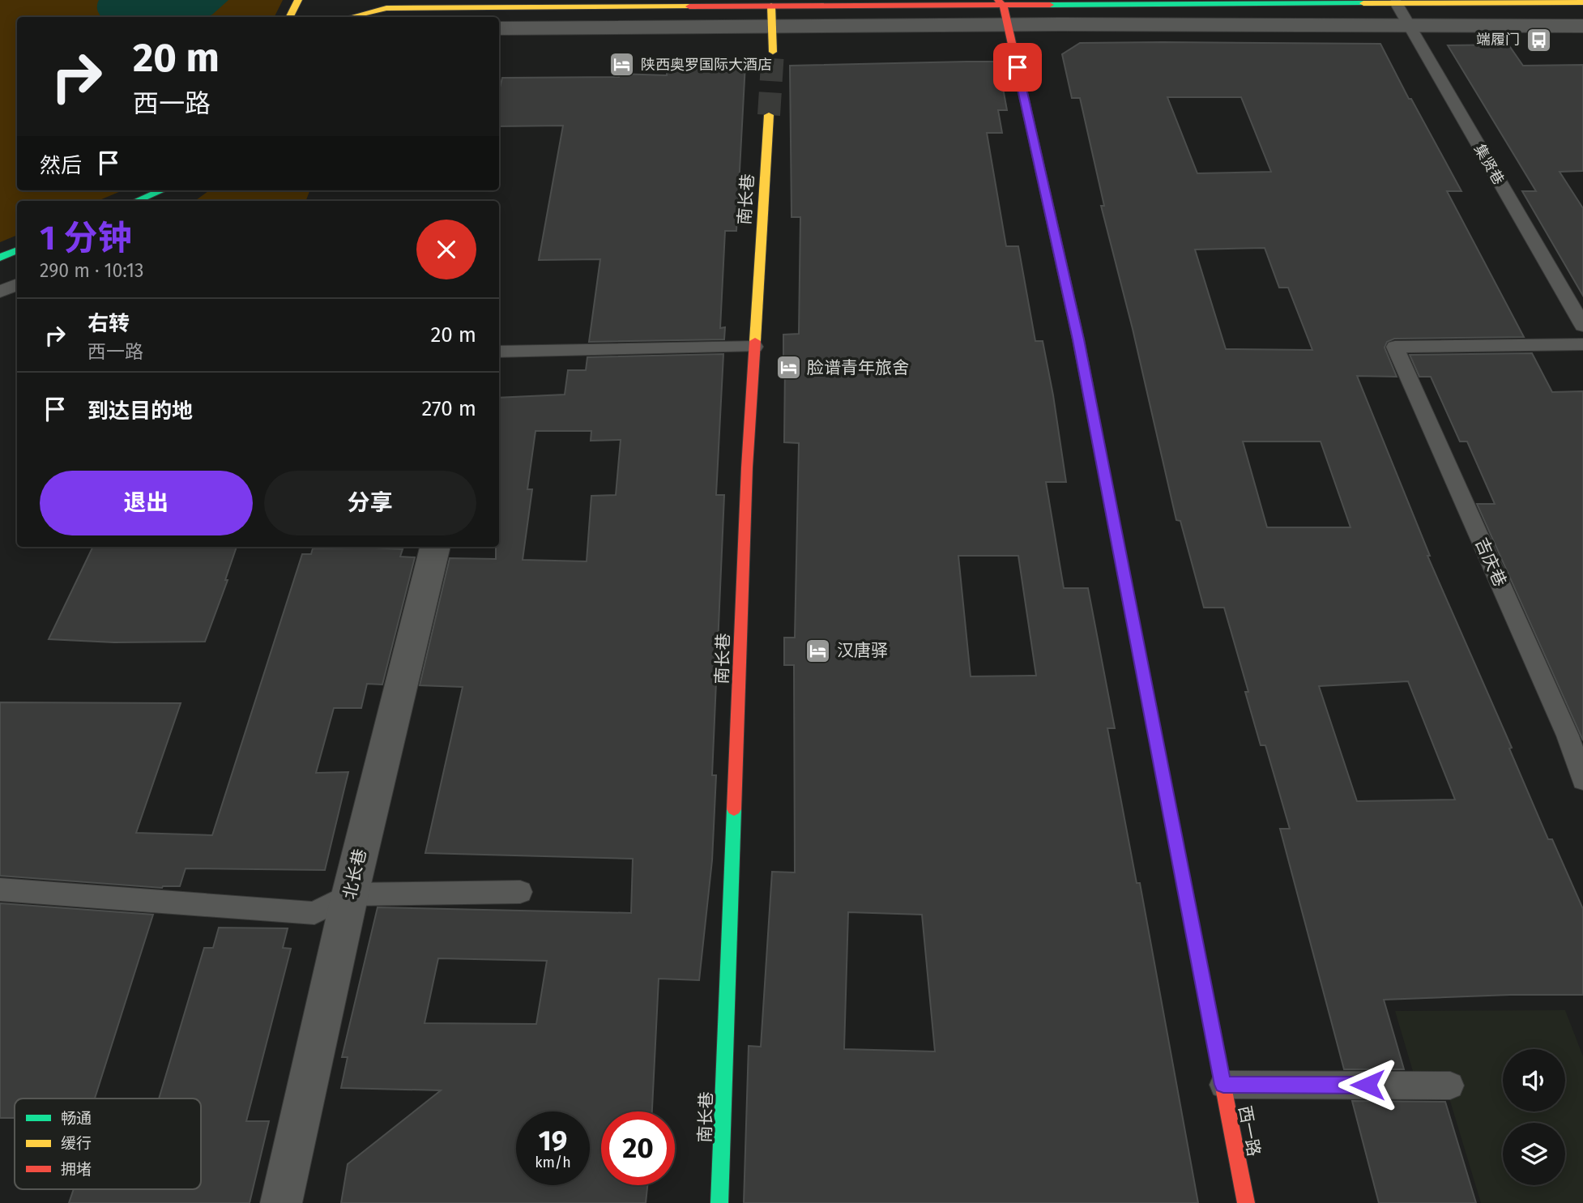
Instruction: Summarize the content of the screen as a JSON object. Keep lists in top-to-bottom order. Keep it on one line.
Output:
{"streets":{"street":["南长巷","北长巷","西一路"],"lane":["集贤巷","吉庆巷"]},"places":{"bus stop":["端履门"],"hotel":["陕西奥罗国际大酒店","脸谱青年旅舍","汉唐驿"]},"legend":["畅通","缓行","拥堵"],"page":{"turn":["20 m","西一路"],"then":"然后","heading":["1 分钟","290 m · 10:13"],"list":[{"name":"右转","note":"西一路","value":"20 m"},{"name":"到达目的地","value":"270 m"}],"buttons":["退出","分享"],"speed":"19 km/h","limit":"20"}}
